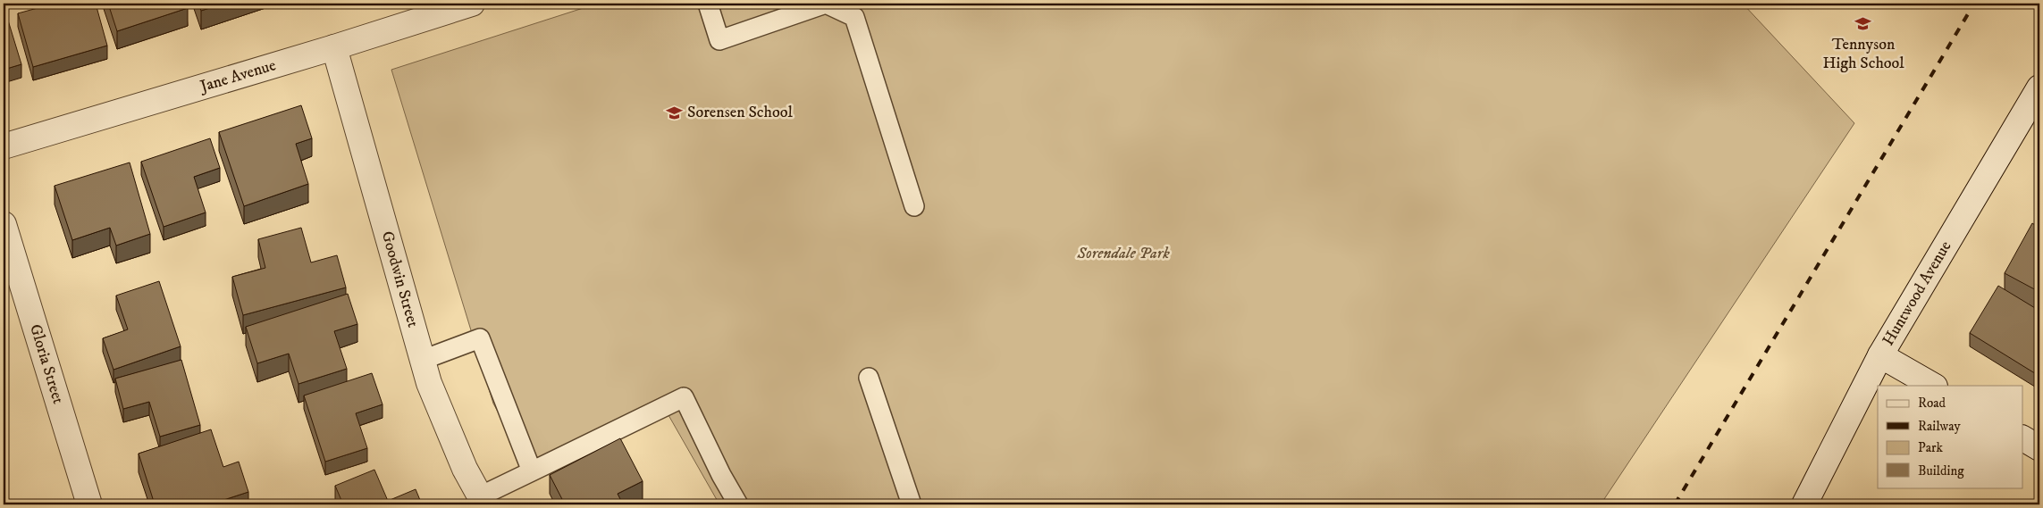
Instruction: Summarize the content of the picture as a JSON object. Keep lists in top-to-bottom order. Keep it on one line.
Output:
{"streets":{"street":["Jane Avenue","Goodwin Street","Huntwood Avenue","Gloria Street"]},"crossings":[["Jane Avenue","Goodwin Street"]],"parks":["Sorendale Park"],"places":{"school or university":["Tennyson High School","Sorensen School"]},"legend":["Road","Railway","Park","Building"]}
